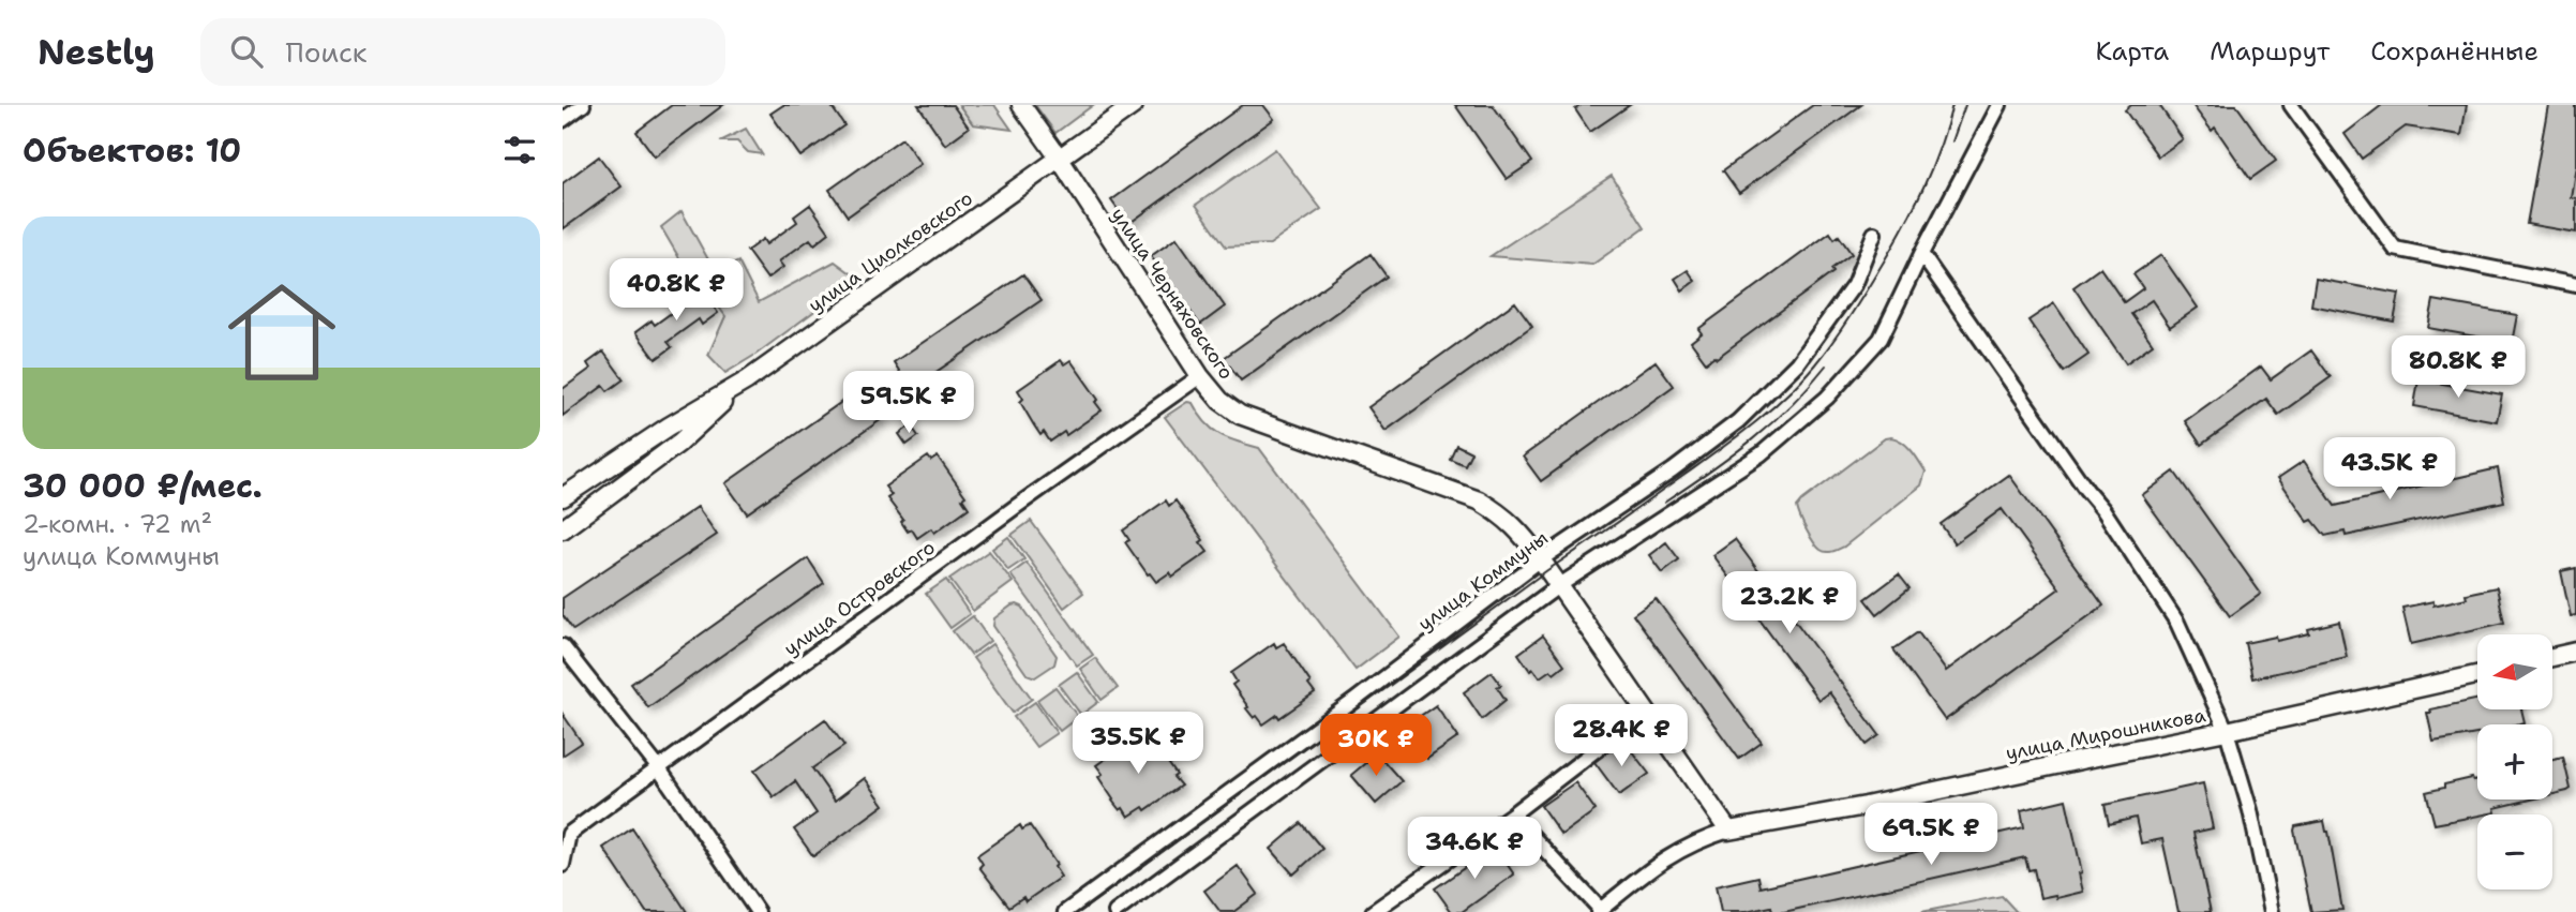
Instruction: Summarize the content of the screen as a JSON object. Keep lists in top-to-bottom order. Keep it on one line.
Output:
{"streets":{"street":["улица Циолковского","улица Черняховского","улица Коммуны","улица Островского","улица Мирошникова"]},"crossings":[["улица Циолковского","улица Черняховского"],["улица Черняховского","улица Коммуны"],["улица Черняховского","улица Островского"],["улица Черняховского","улица Мирошникова"]],"north":"left","page":{"header":"Nestly","search":"Поиск","nav":["Карта","Маршрут","Сохранённые"],"heading":"Объектов: 10","list":[{"name":"30 000 ₽/мес.","note":"2-комн. · 72 m² · улица Коммуны"}],"price":["40.8K ₽","80.8K ₽","59.5K ₽","43.5K ₽","23.2K ₽","28.4K ₽","35.5K ₽","30K ₽","69.5K ₽","34.6K ₽"],"map_buttons":["+","−"]}}
